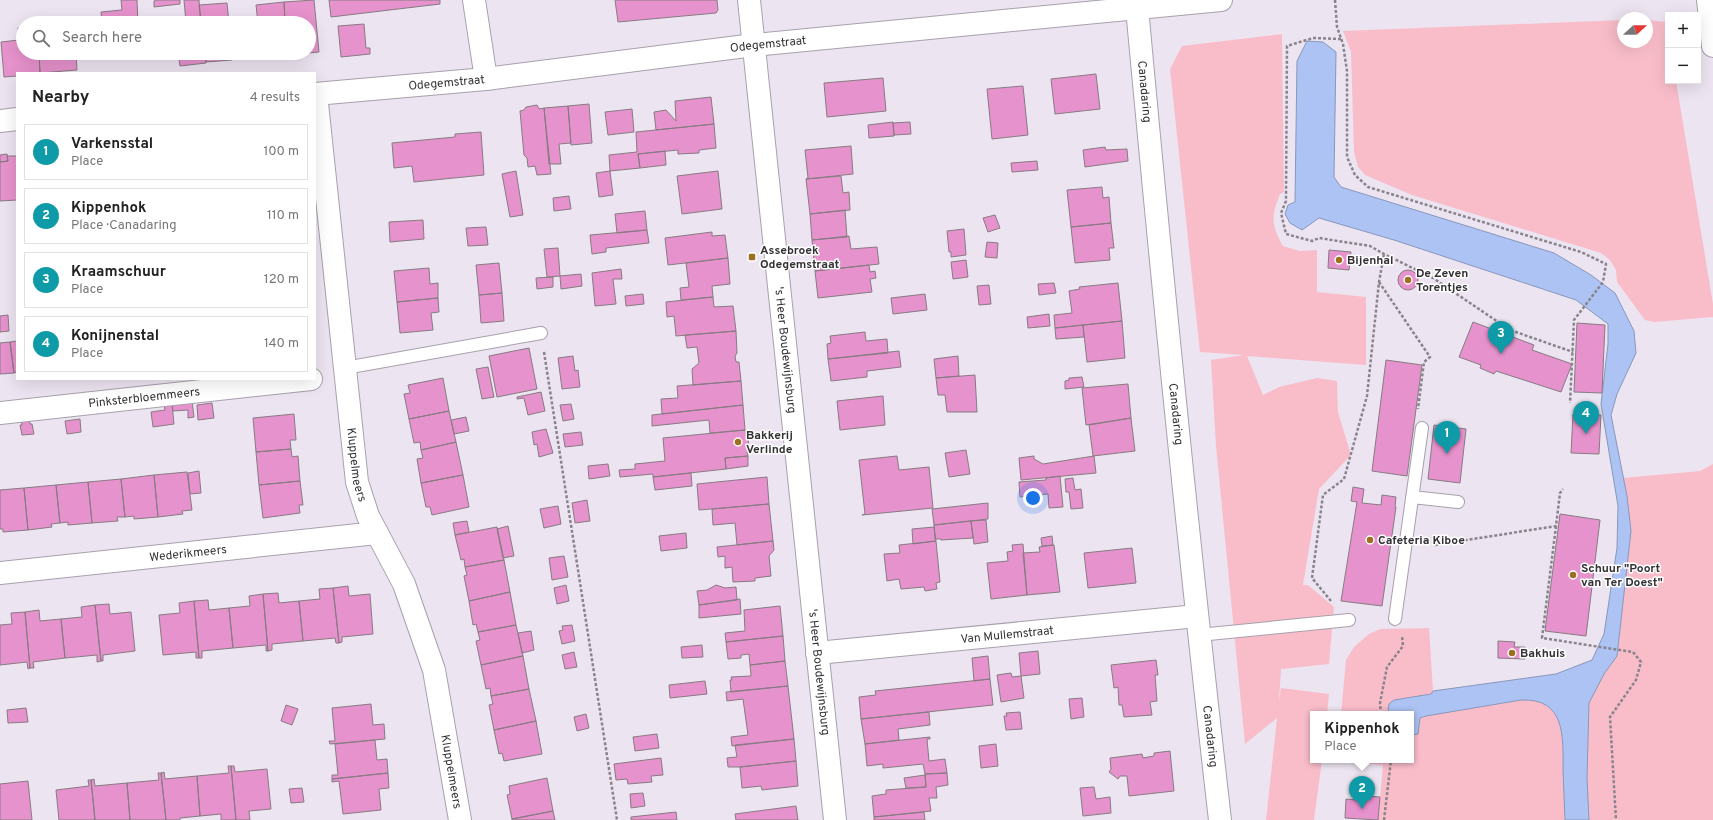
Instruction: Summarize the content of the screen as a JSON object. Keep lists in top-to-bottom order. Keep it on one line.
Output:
{"streets":{"street":["Odegemstraat","Canadaring","'s Heer Boudewijnsburg","Pinksterbloemmeers","Kluppelmeers","Wederikmeers","Van Mullemstraat"]},"crossings":[["Odegemstraat","Canadaring"],["Odegemstraat","'s Heer Boudewijnsburg"],["Odegemstraat","Kluppelmeers"],["Canadaring","Van Mullemstraat"],["'s Heer Boudewijnsburg","Van Mullemstraat"],["Kluppelmeers","Wederikmeers"]],"places":{"transit":["Assebroek Odegemstraat"],"other":["Bijenhal","De Zeven Torentjes","Bakkerij Verlinde","Cafeteria Kiboe","Schuur \"Poort van Ter Doest\"","Bakhuis"]},"north":"right","page":{"map_buttons":["+","−"],"search":"Search here","heading":["Nearby","4 results"],"list":[{"mark":"1","name":"Varkensstal","note":"Place","value":"100 m"},{"mark":"2","name":"Kippenhok","note":"Place · Canadaring","value":"110 m"},{"mark":"3","name":"Kraamschuur","note":"Place","value":"120 m"},{"mark":"4","name":"Konijnenstal","note":"Place","value":"140 m"}],"pins":["3","4","1","2"],"popup":["Kippenhok","Place"]}}
